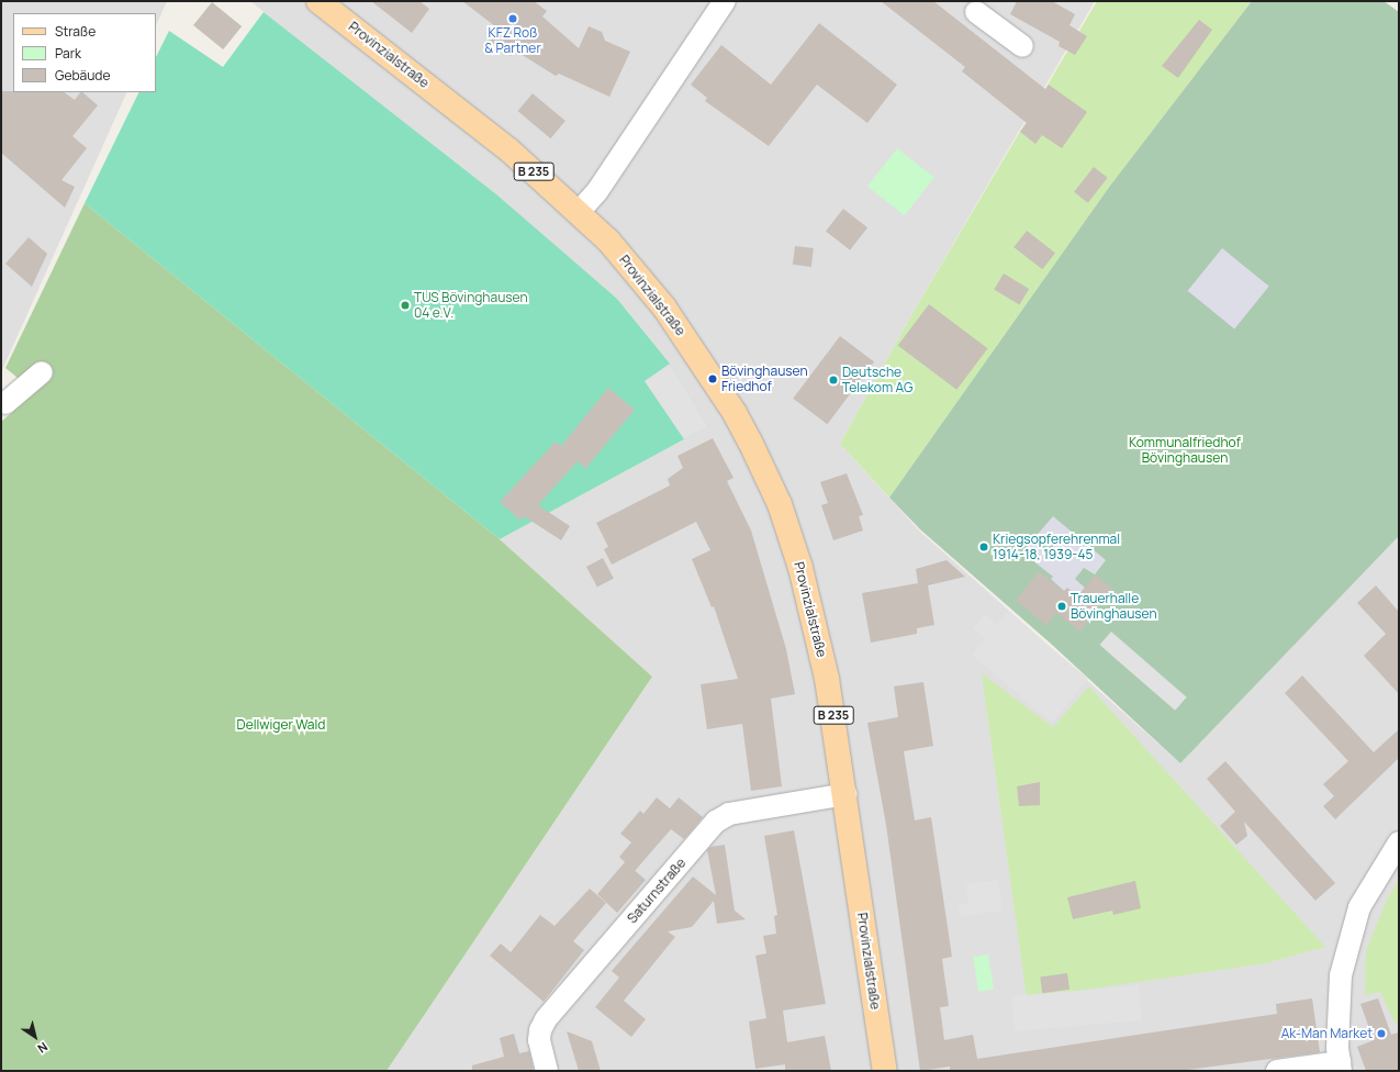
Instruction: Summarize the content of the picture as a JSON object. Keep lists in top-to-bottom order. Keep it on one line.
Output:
{"streets":{"main road":["Provinzialstraße","B 235"],"street":["Saturnstraße"]},"crossings":[["Provinzialstraße","Saturnstraße"]],"parks":["Kommunalfriedhof Bövinghausen","Dellwiger Wald"],"places":["KFZ Roß & Partner","TUS Bövinghausen 04 e.V.","Bövinghausen Friedhof","Deutsche Telekom AG","Kriegsopferehrenmal 1914-18, 1939-45","Trauerhalle Bövinghausen","Ak-Man Market"],"legend":["Straße","Park","Gebäude"],"north":"bottom right"}
